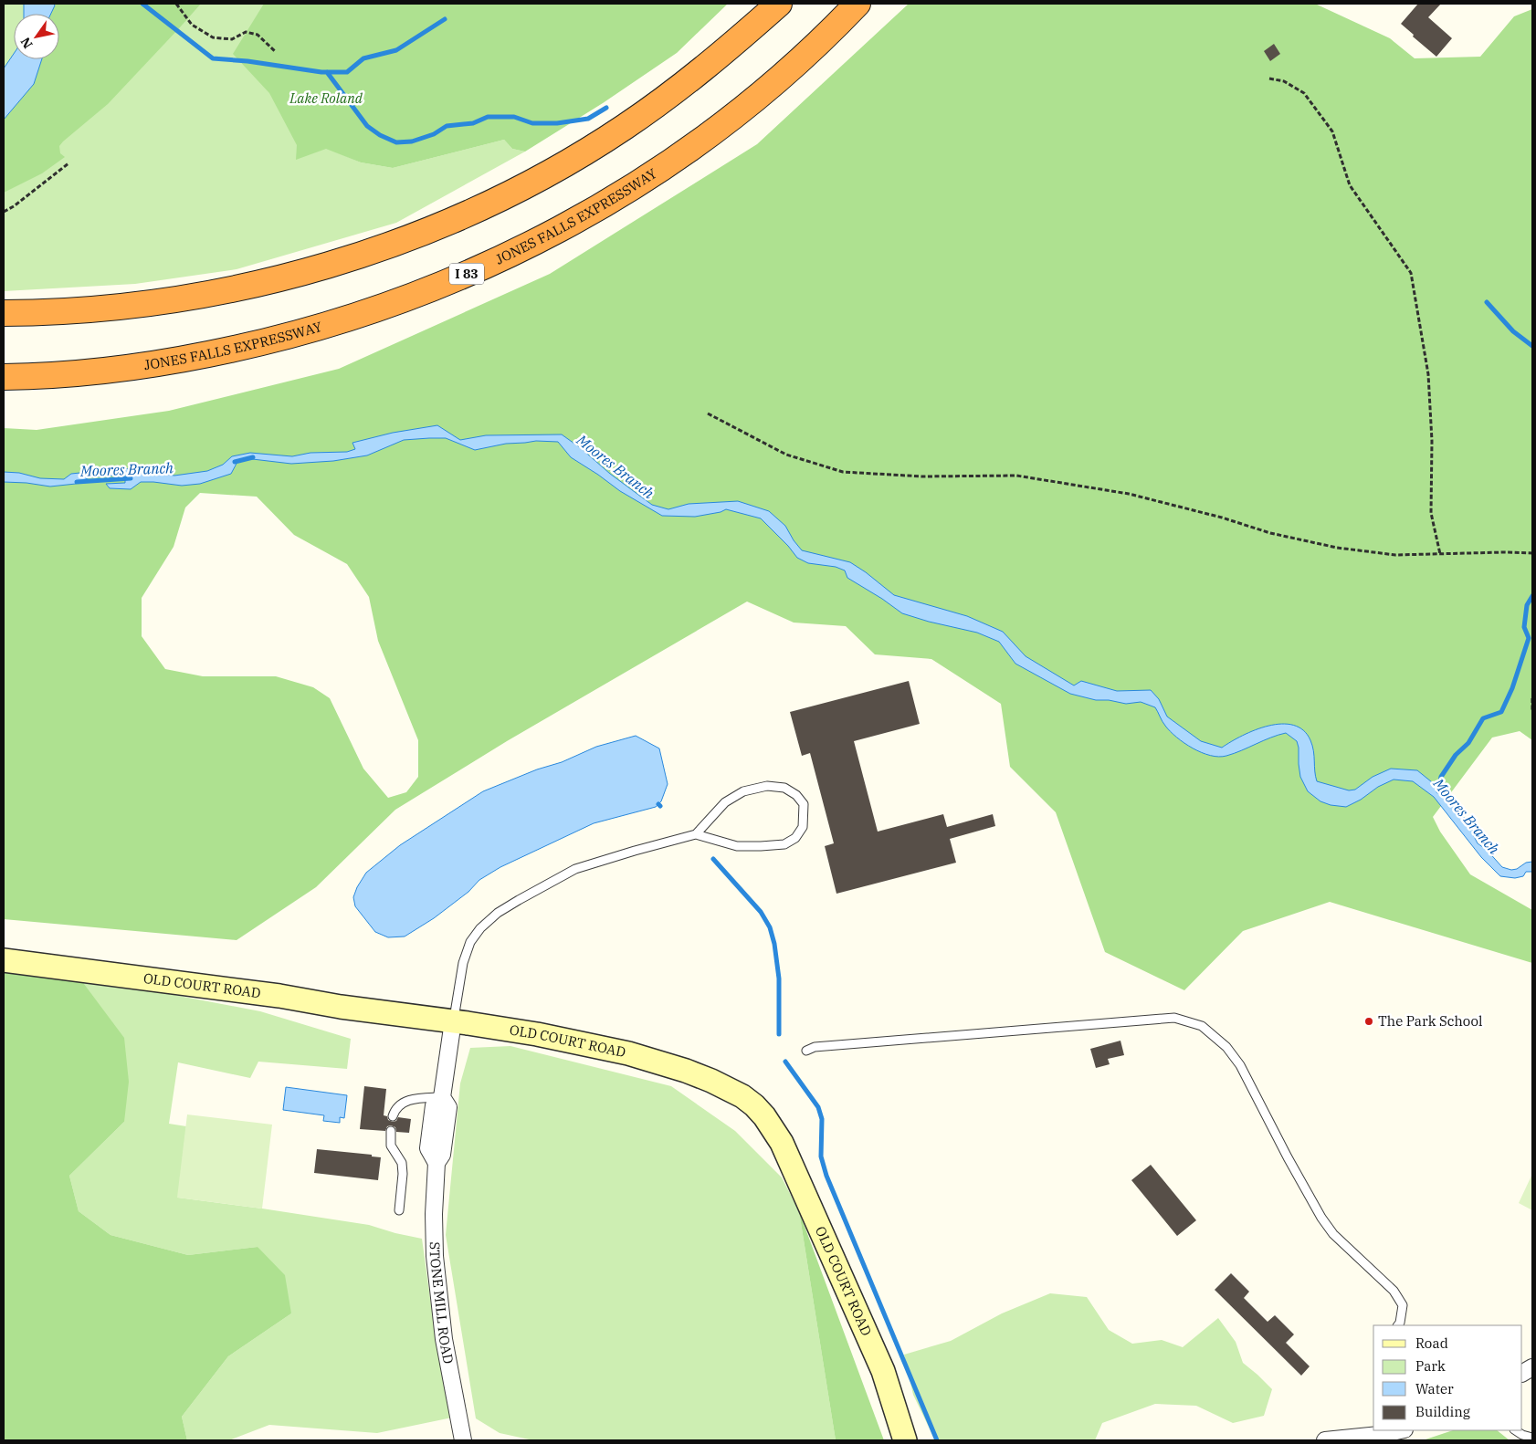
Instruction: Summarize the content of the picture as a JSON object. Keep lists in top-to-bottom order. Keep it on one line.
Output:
{"streets":{"highway":["JONES FALLS EXPRESSWAY","I 83"],"main road":["OLD COURT ROAD"],"street":["STONE MILL ROAD"]},"crossings":[["OLD COURT ROAD","STONE MILL ROAD"]],"water":["Moores Branch"],"parks":["Lake Roland"],"places":["The Park School"],"legend":["Road","Park","Water","Building"],"north":"bottom left"}
